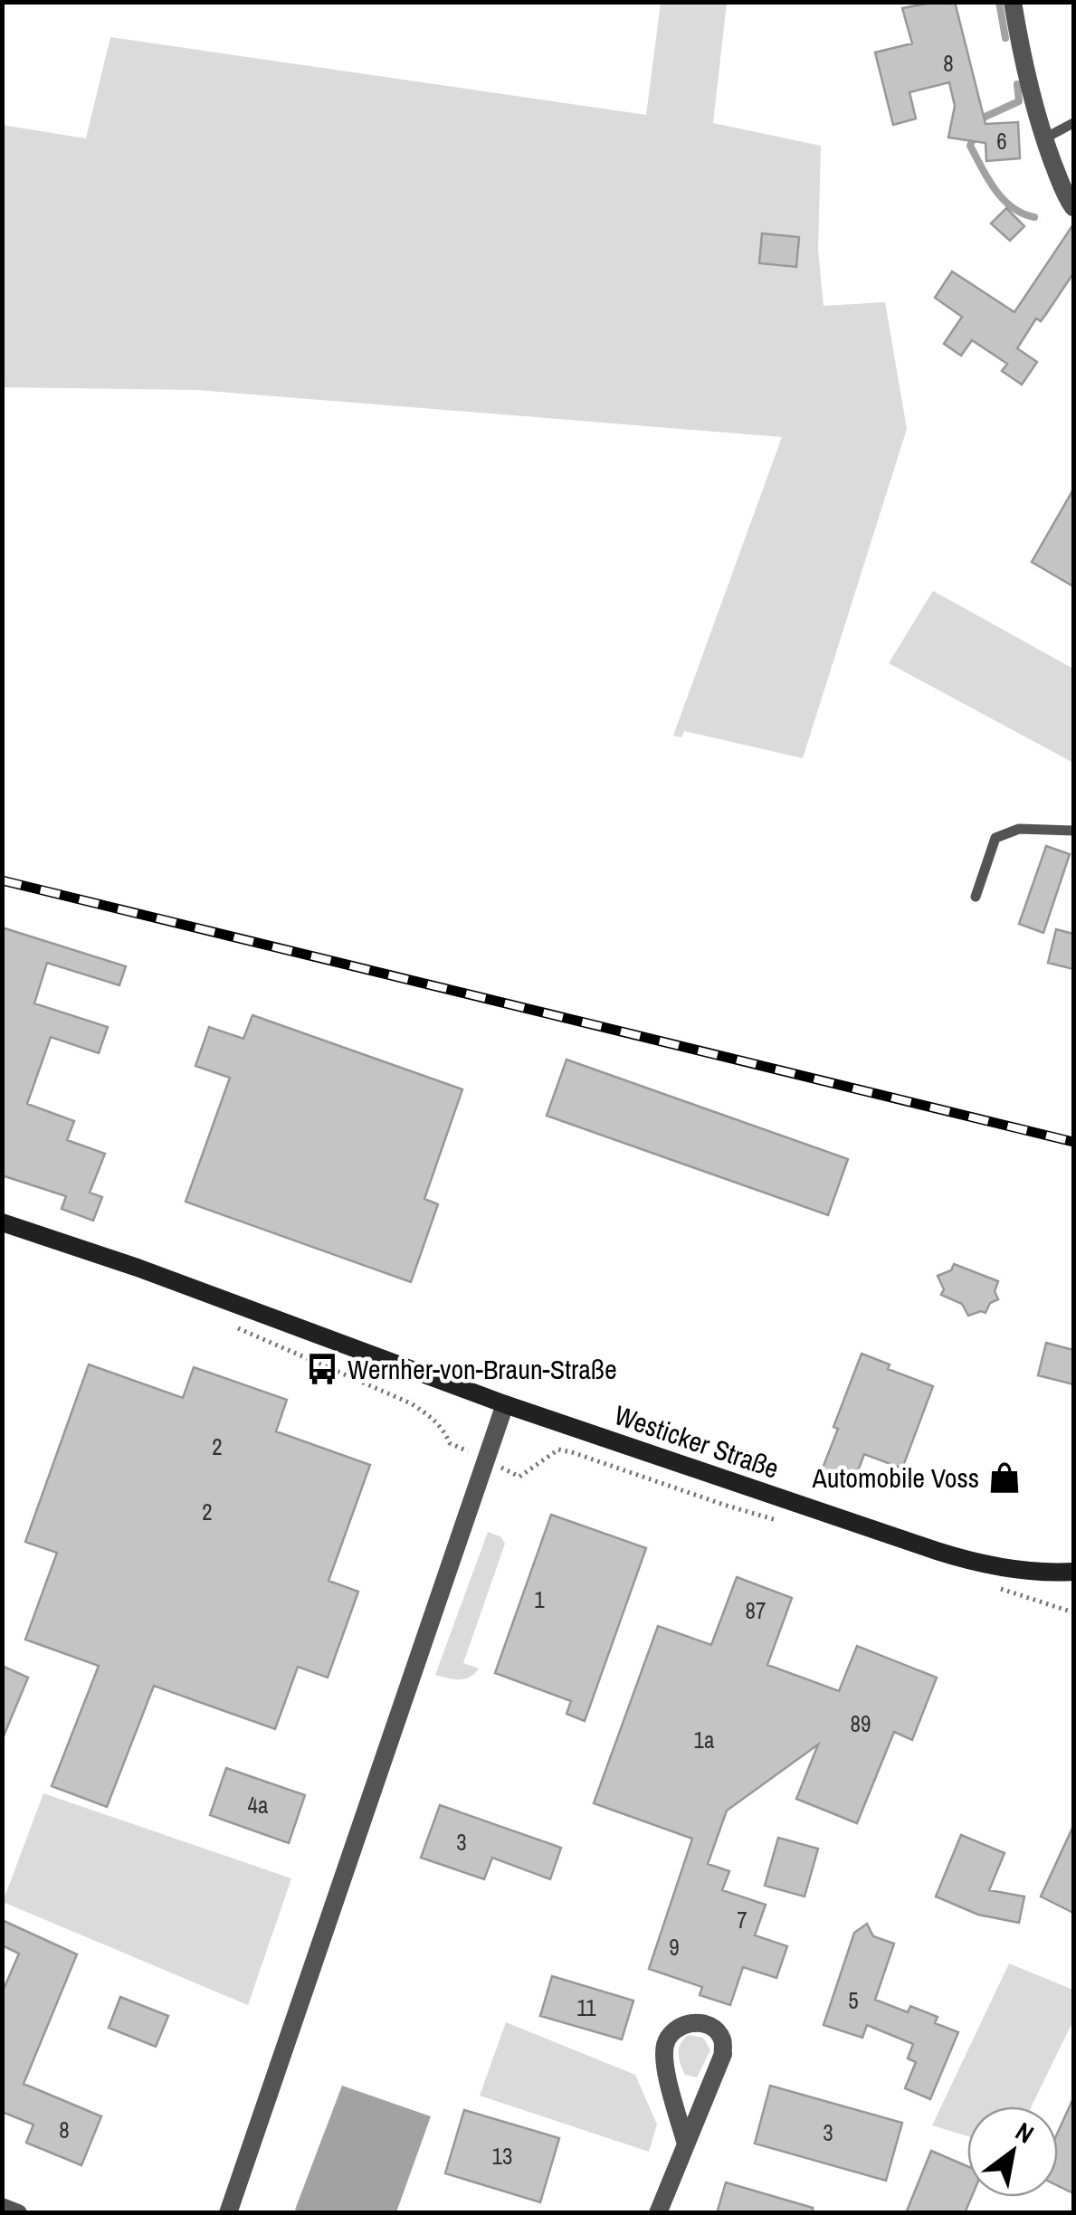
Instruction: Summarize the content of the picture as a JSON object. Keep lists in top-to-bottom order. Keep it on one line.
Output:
{"streets":{"main road":["Westicker Straße"]},"places":{"bus stop":["Wernher-von-Braun-Straße"],"shop":["Automobile Voss"]},"house_numbers":["8","6","2","2","1","87","89","1a","4a","3","7","9","5","11","8","3","13"],"north":"top right"}
